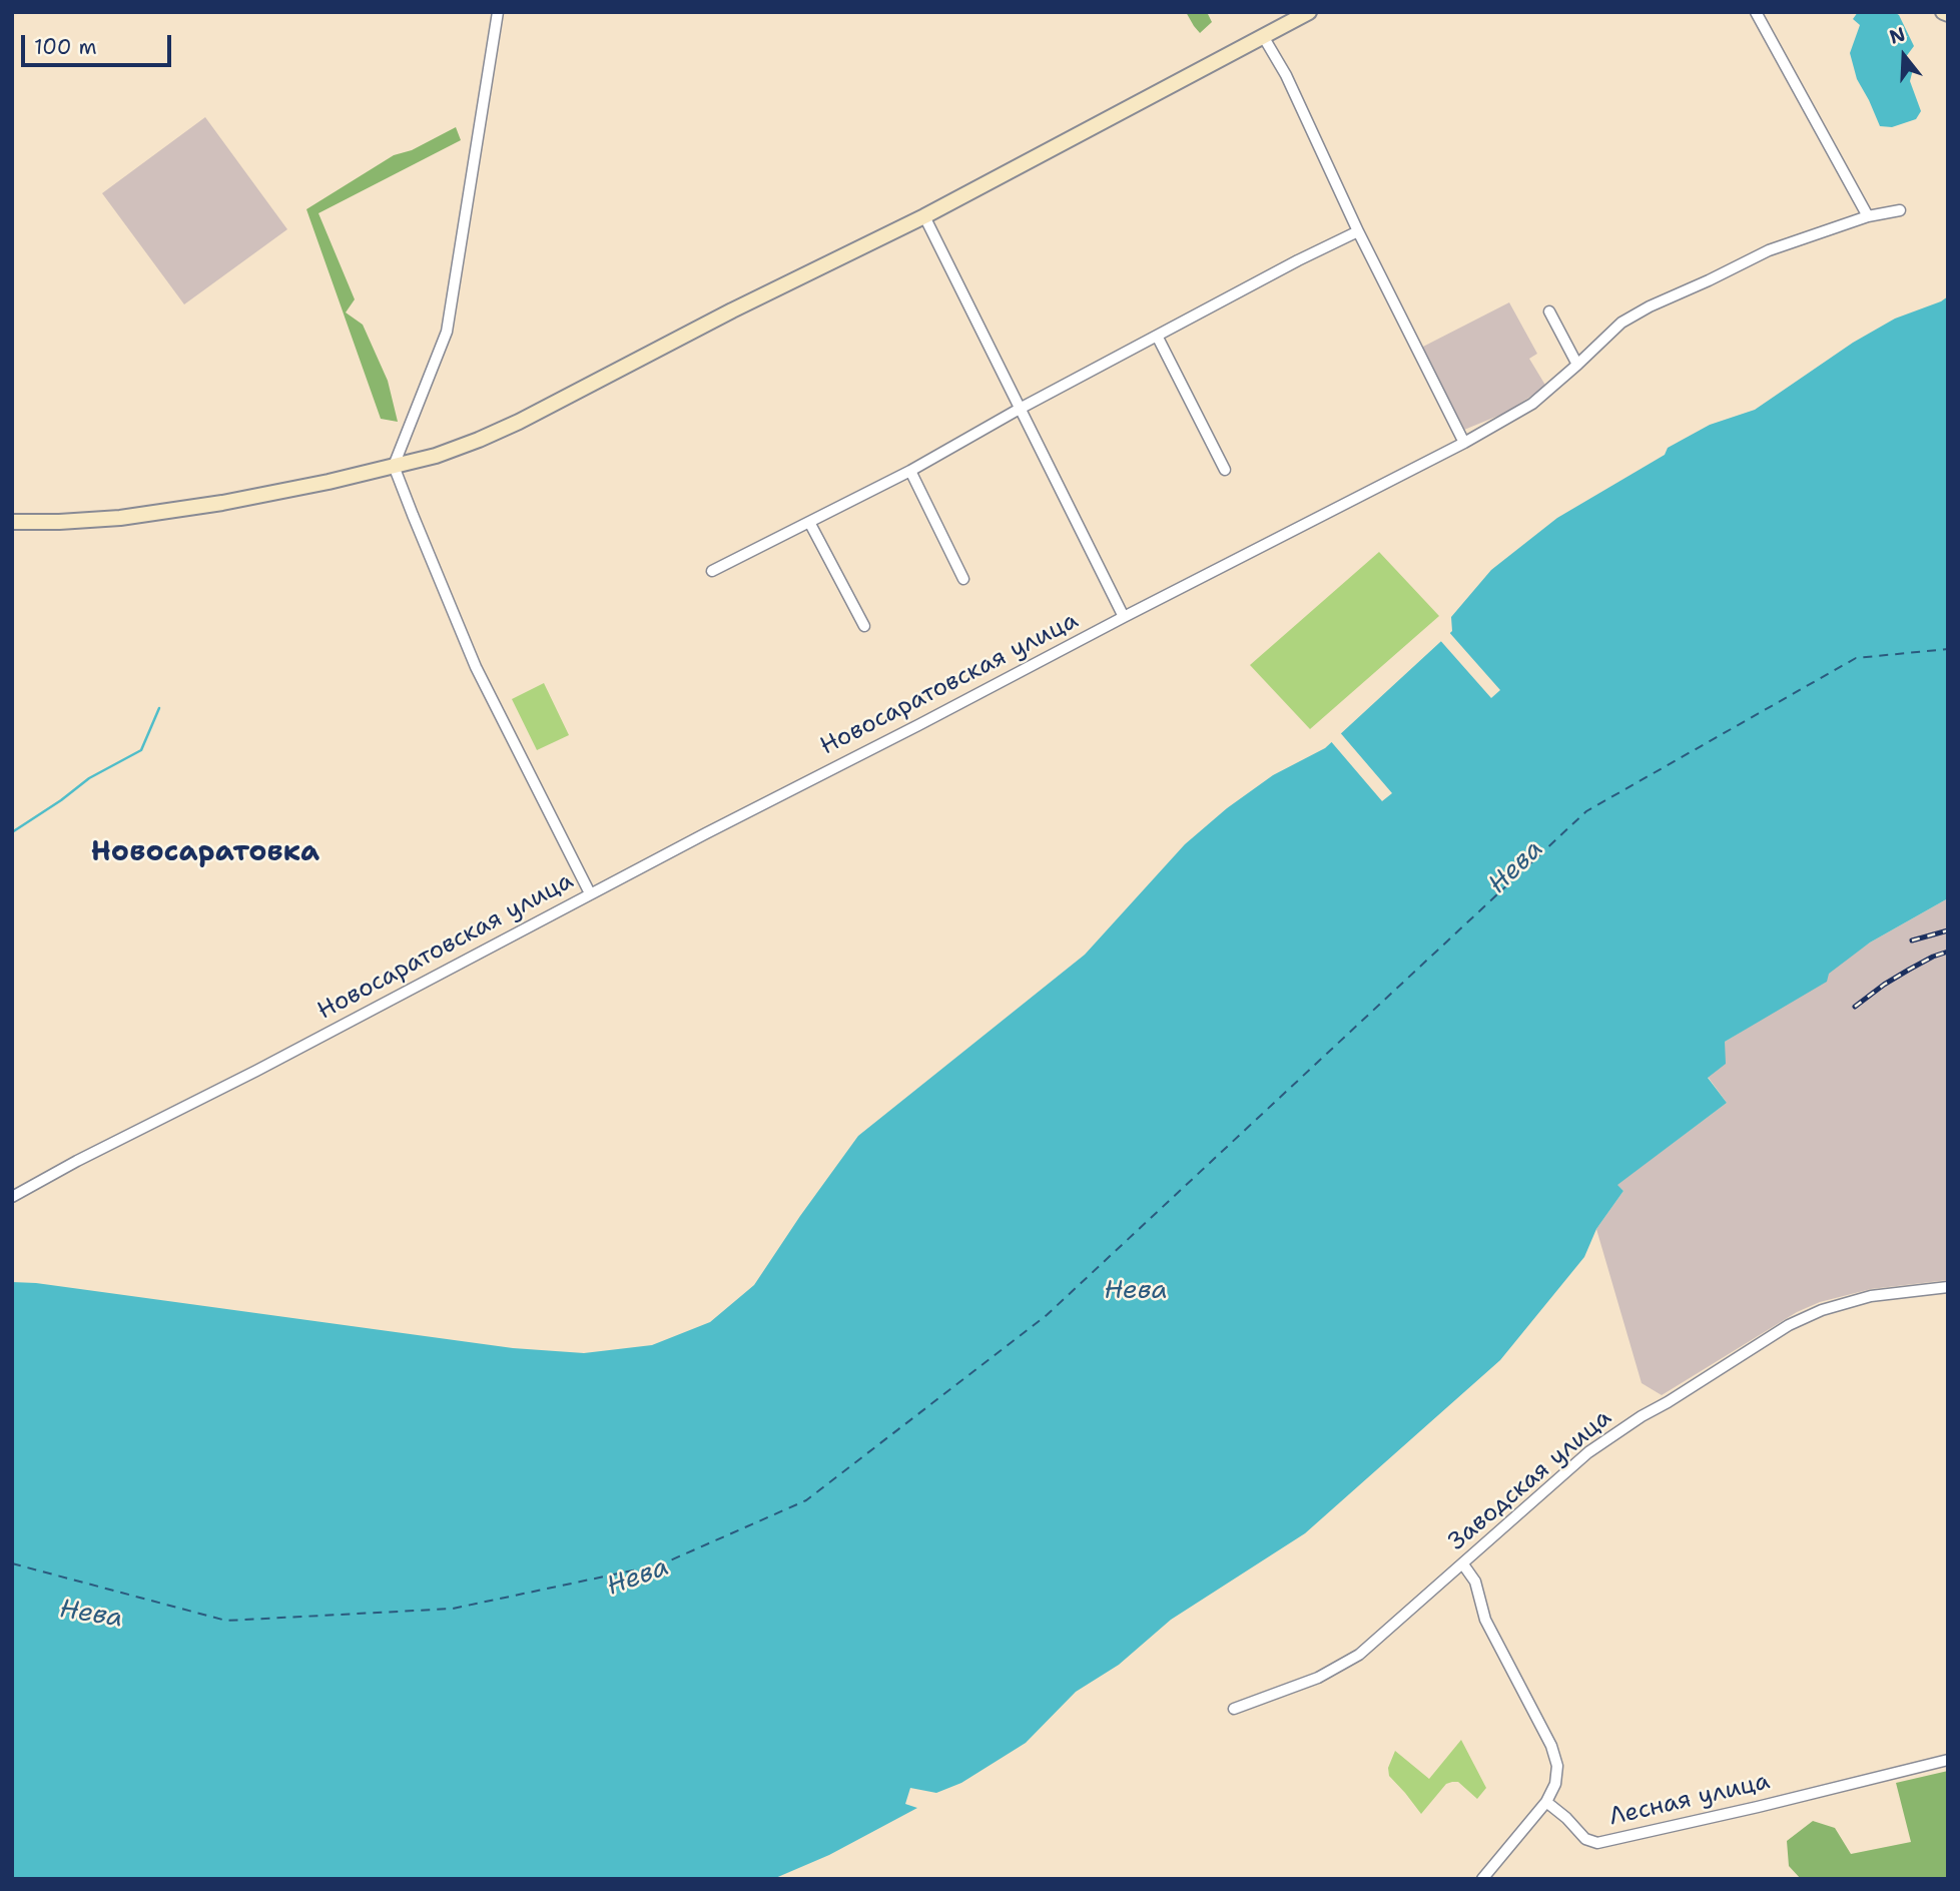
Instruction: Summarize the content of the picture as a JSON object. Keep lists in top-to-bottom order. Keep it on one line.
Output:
{"streets":{"street":["Новосаратовская улица","Заводская улица","Лесная улица"]},"districts":["Новосаратовка"],"water":["Нева"],"scale_bar":"100 m","north":"top"}
